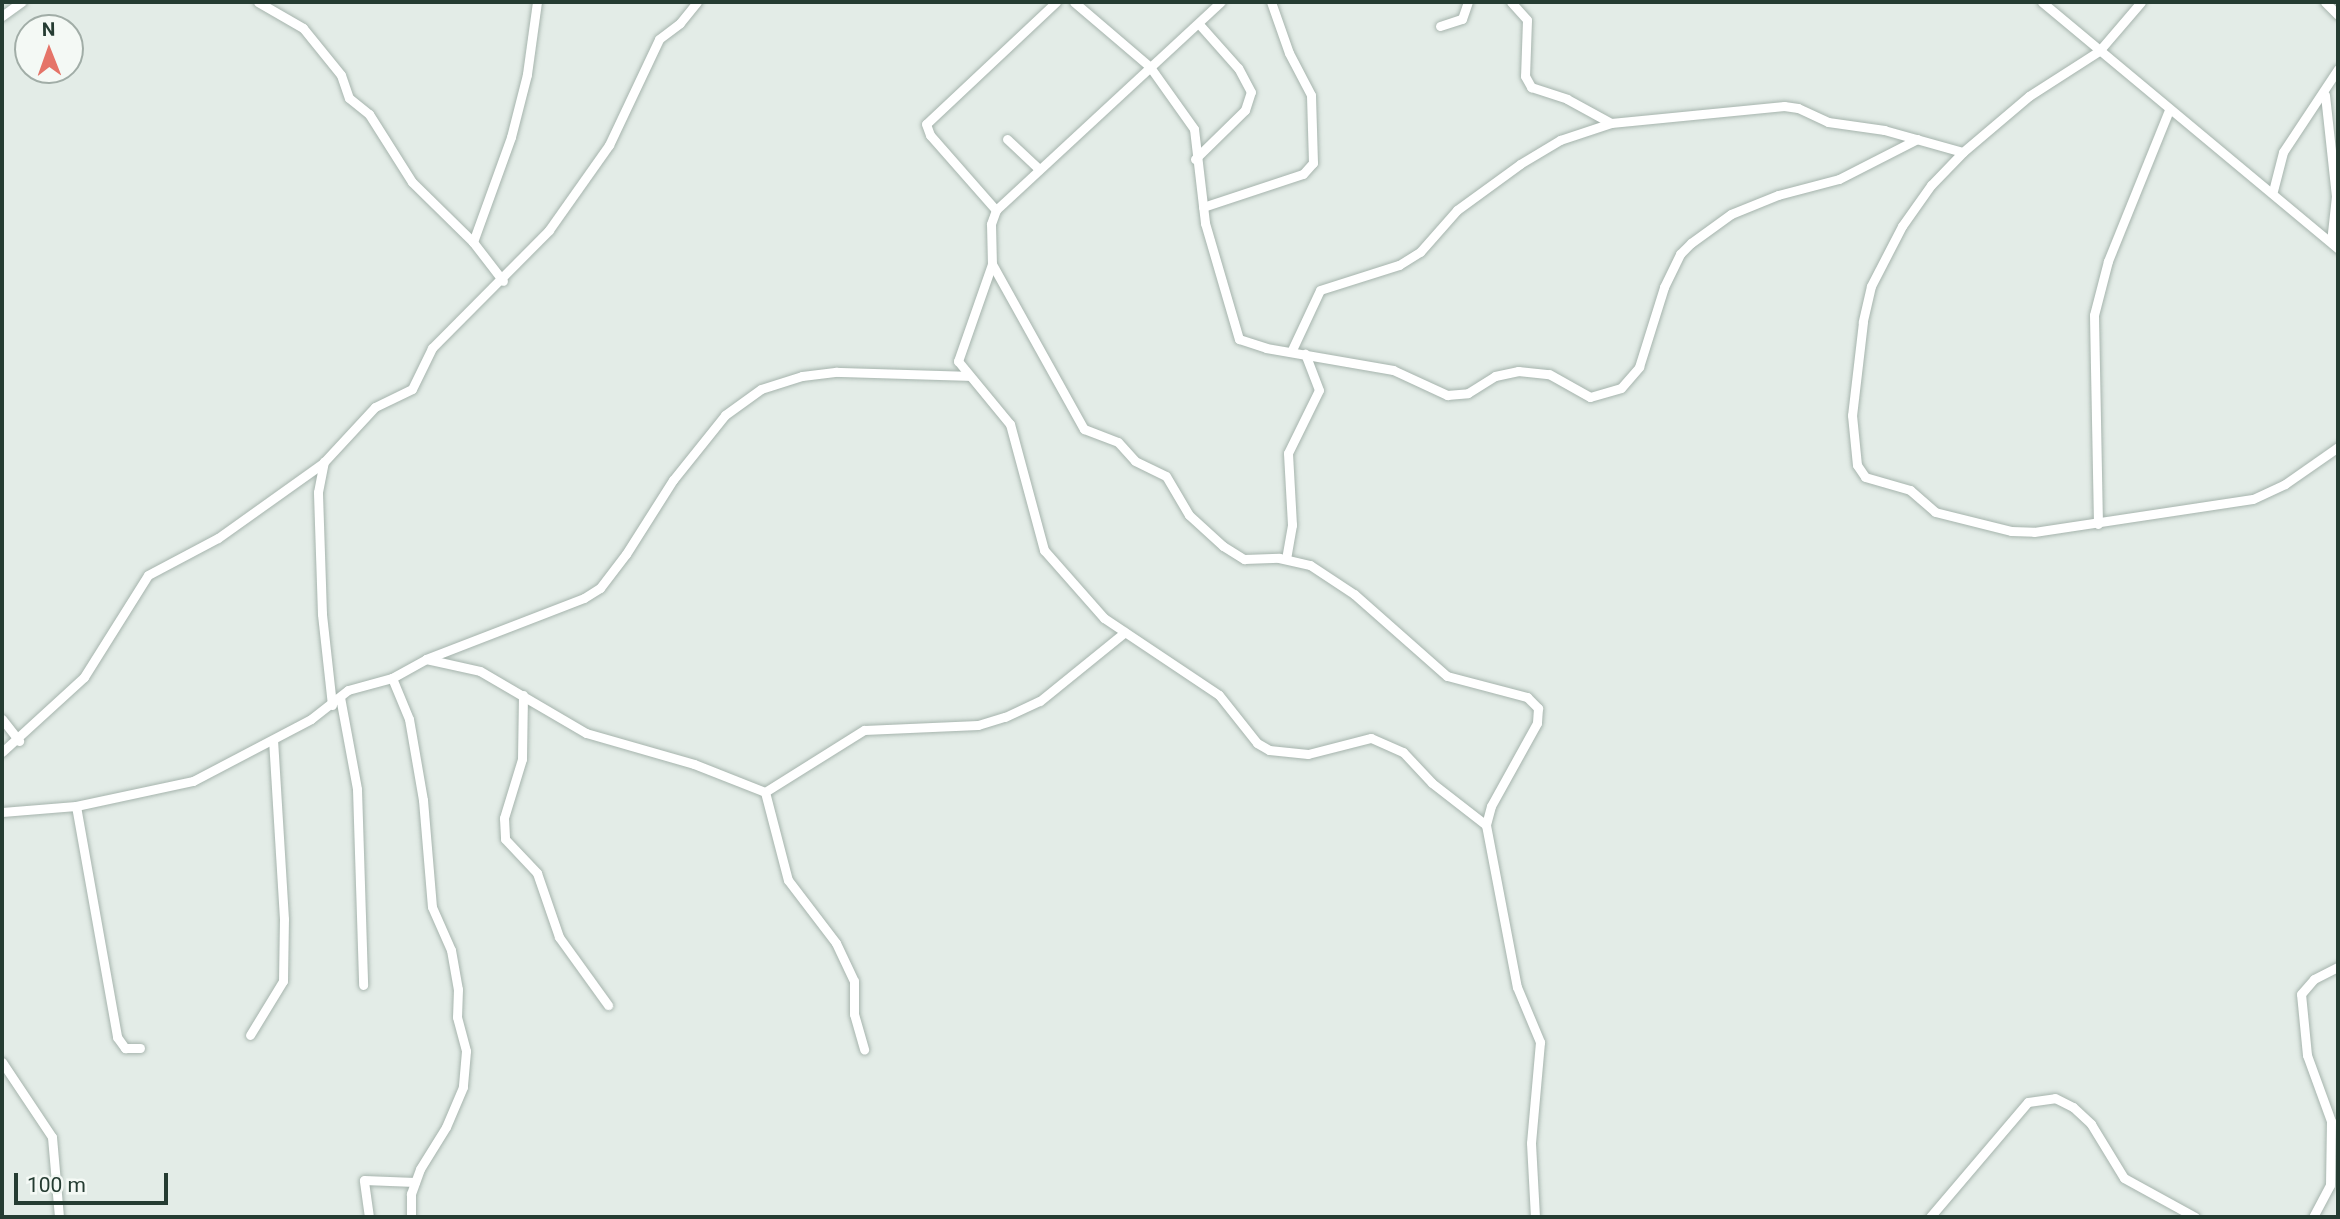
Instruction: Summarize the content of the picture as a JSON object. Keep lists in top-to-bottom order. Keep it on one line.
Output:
{"scale_bar":"100 m","north":"top"}
